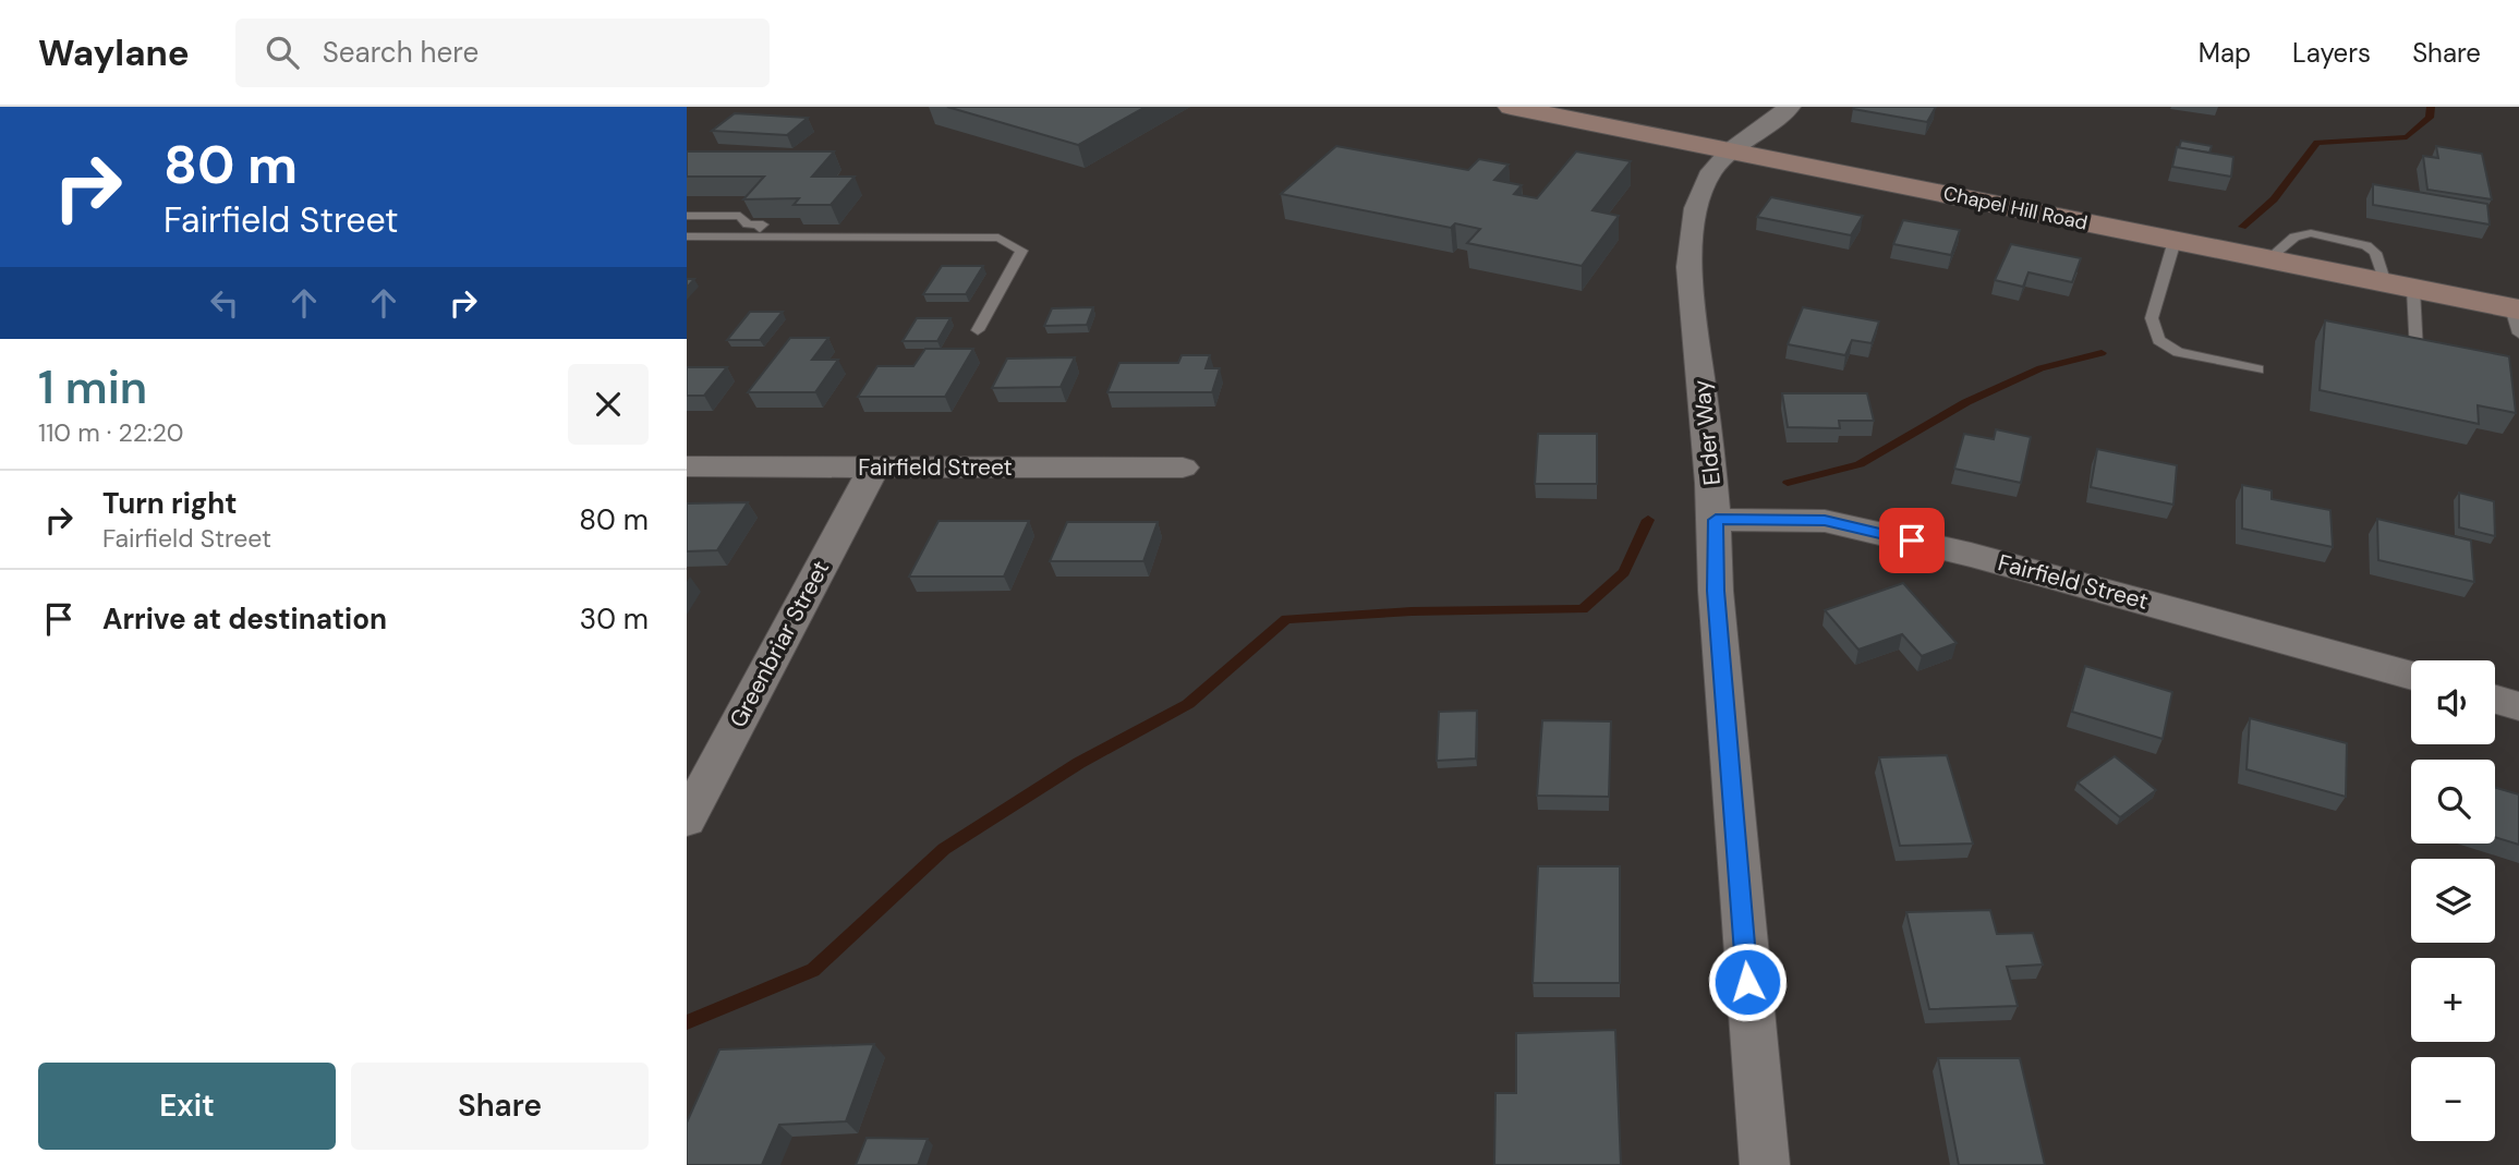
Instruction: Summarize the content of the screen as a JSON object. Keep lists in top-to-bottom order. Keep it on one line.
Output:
{"streets":{"main road":["Chapel Hill Road"],"street":["Elder Way","Fairfield Street","Greenbriar Street"]},"crossings":[["Chapel Hill Road","Elder Way"],["Elder Way","Fairfield Street"],["Fairfield Street","Greenbriar Street"]],"page":{"header":"Waylane","search":"Search here","nav":["Map","Layers","Share"],"turn":["80 m","Fairfield Street"],"heading":["1 min","110 m · 22:20"],"list":[{"name":"Turn right","note":"Fairfield Street","value":"80 m"},{"name":"Arrive at destination","value":"30 m"}],"map_buttons":["+","−"],"buttons":["Exit","Share"]}}
